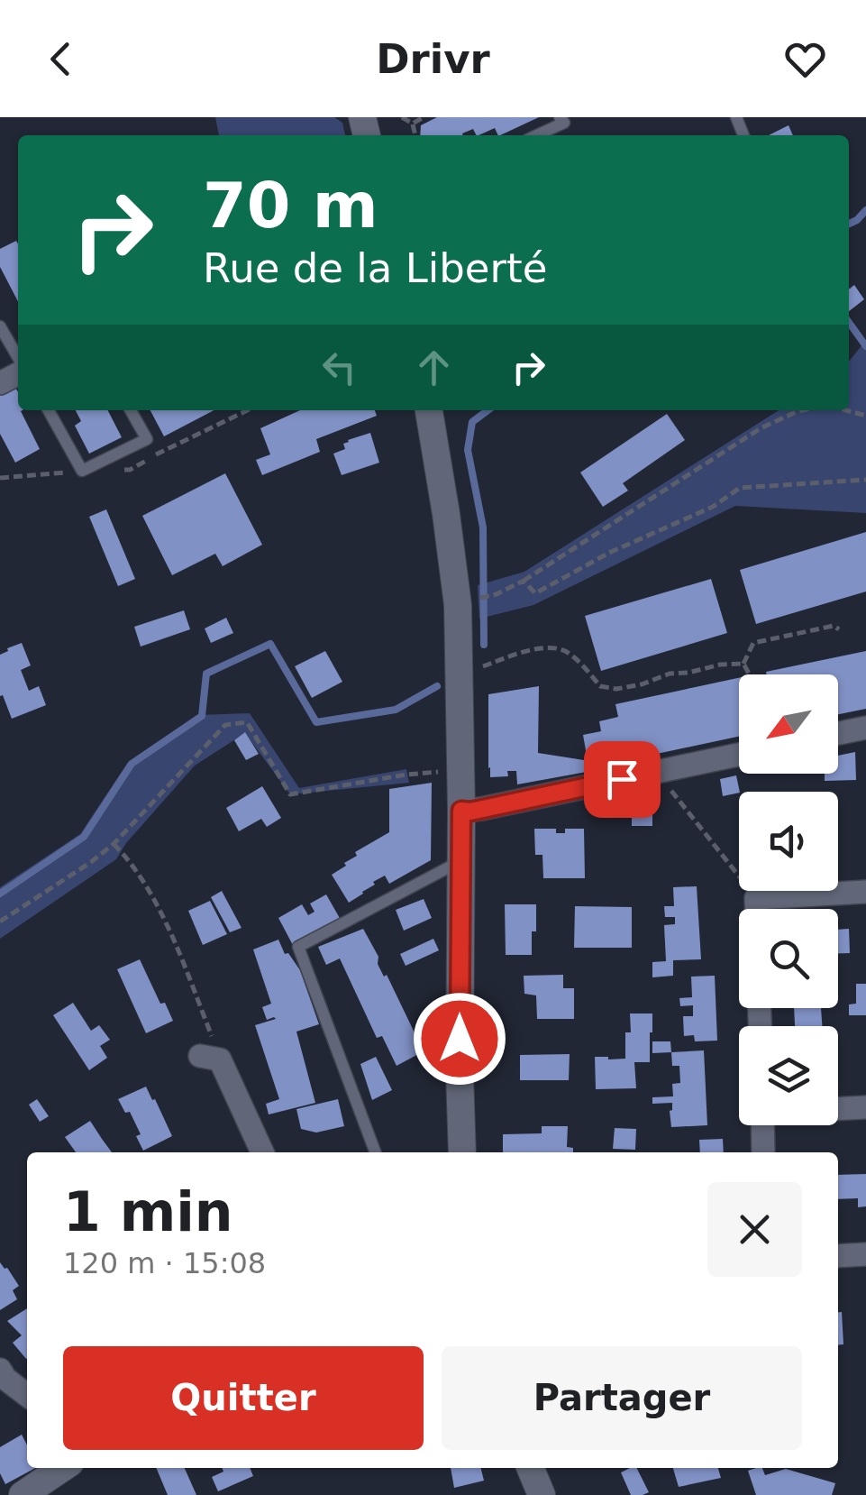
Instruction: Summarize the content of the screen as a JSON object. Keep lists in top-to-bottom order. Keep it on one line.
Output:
{"north":"bottom left","page":{"header":"Drivr","turn":["70 m","Rue de la Liberté"],"heading":["1 min","120 m · 15:08"],"buttons":["Quitter","Partager"]}}
